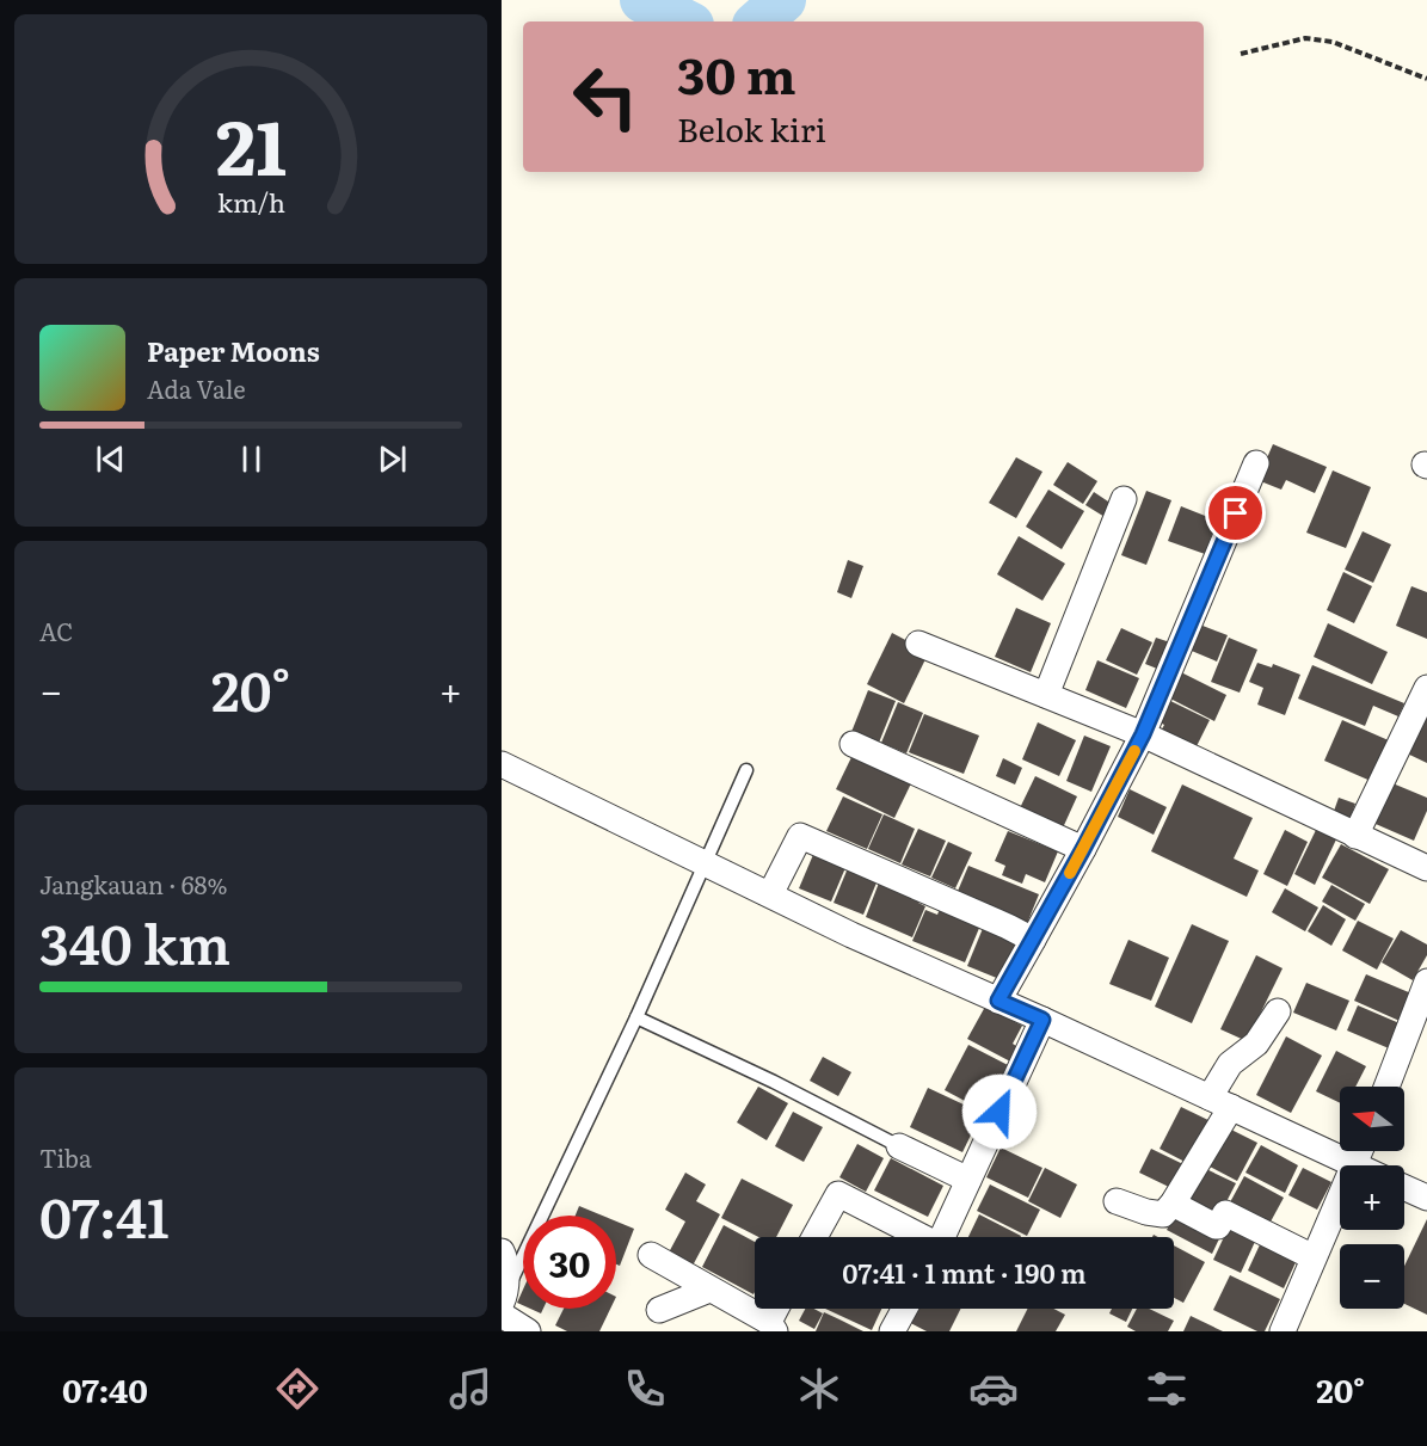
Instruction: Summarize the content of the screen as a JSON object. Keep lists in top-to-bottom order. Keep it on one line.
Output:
{"north":"left","page":{"turn":["30 m","Belok kiri"],"song":["Paper Moons","Ada Vale"],"tile":["AC",["Jangkauan · 68%","340 km"],["Tiba","07:41"]],"heat":["−","20°","+"],"map_buttons":["+","−"],"limit":"30","trip":"07:41 · 1 mnt · 190 m","tabs":["07:40","20°"],"gauge":["21","km/h"]}}
